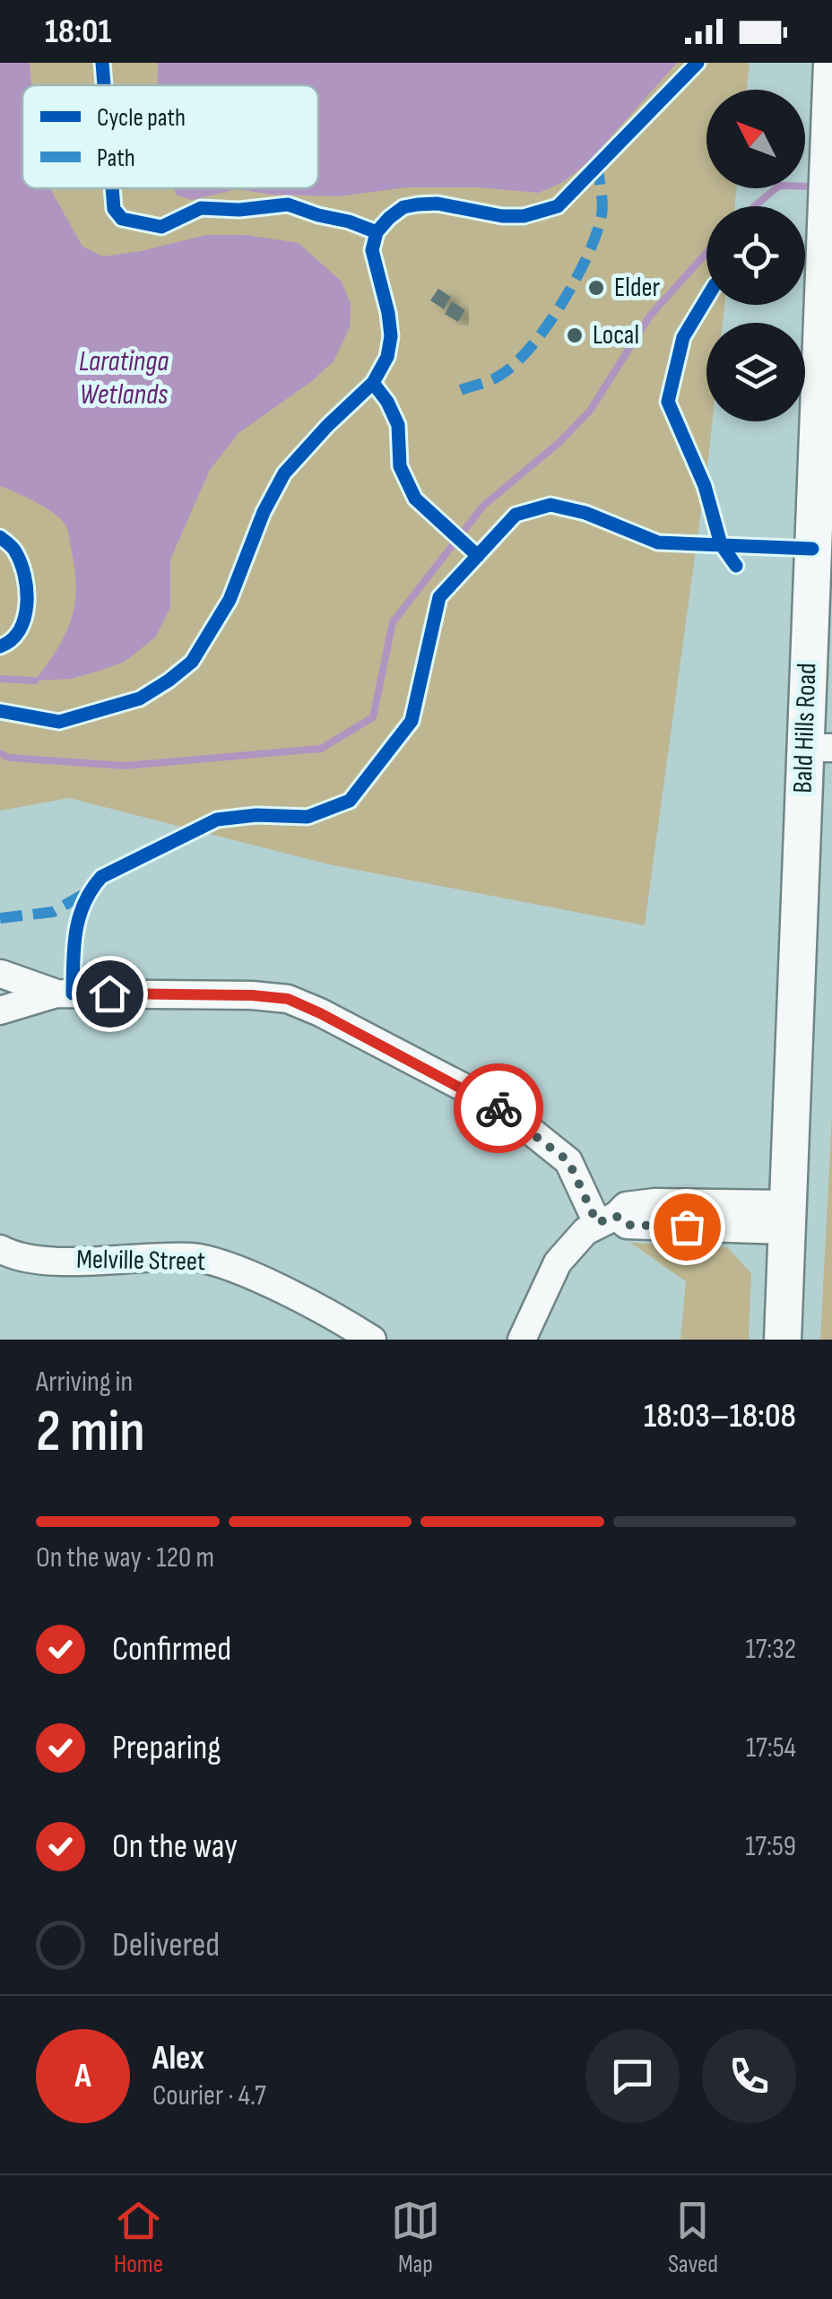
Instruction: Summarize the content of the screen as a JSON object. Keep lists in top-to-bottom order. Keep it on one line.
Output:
{"streets":{"main road":["Bald Hills Road"],"street":["Melville Street"]},"water":["Laratinga Wetlands"],"places":["Elder","Local"],"legend":["Cycle path","Path"],"north":"top left","page":{"status":"18:01","heading":["2 min","Arriving in","18:03–18:08"],"panel":["Alex","Courier · 4.7"],"bar":"On the way · 120 m","list":[["Confirmed","17:32"],["Preparing","17:54"],["On the way","17:59"],"Delivered"],"round":"A","tabs":["Home","Map","Saved"]}}
